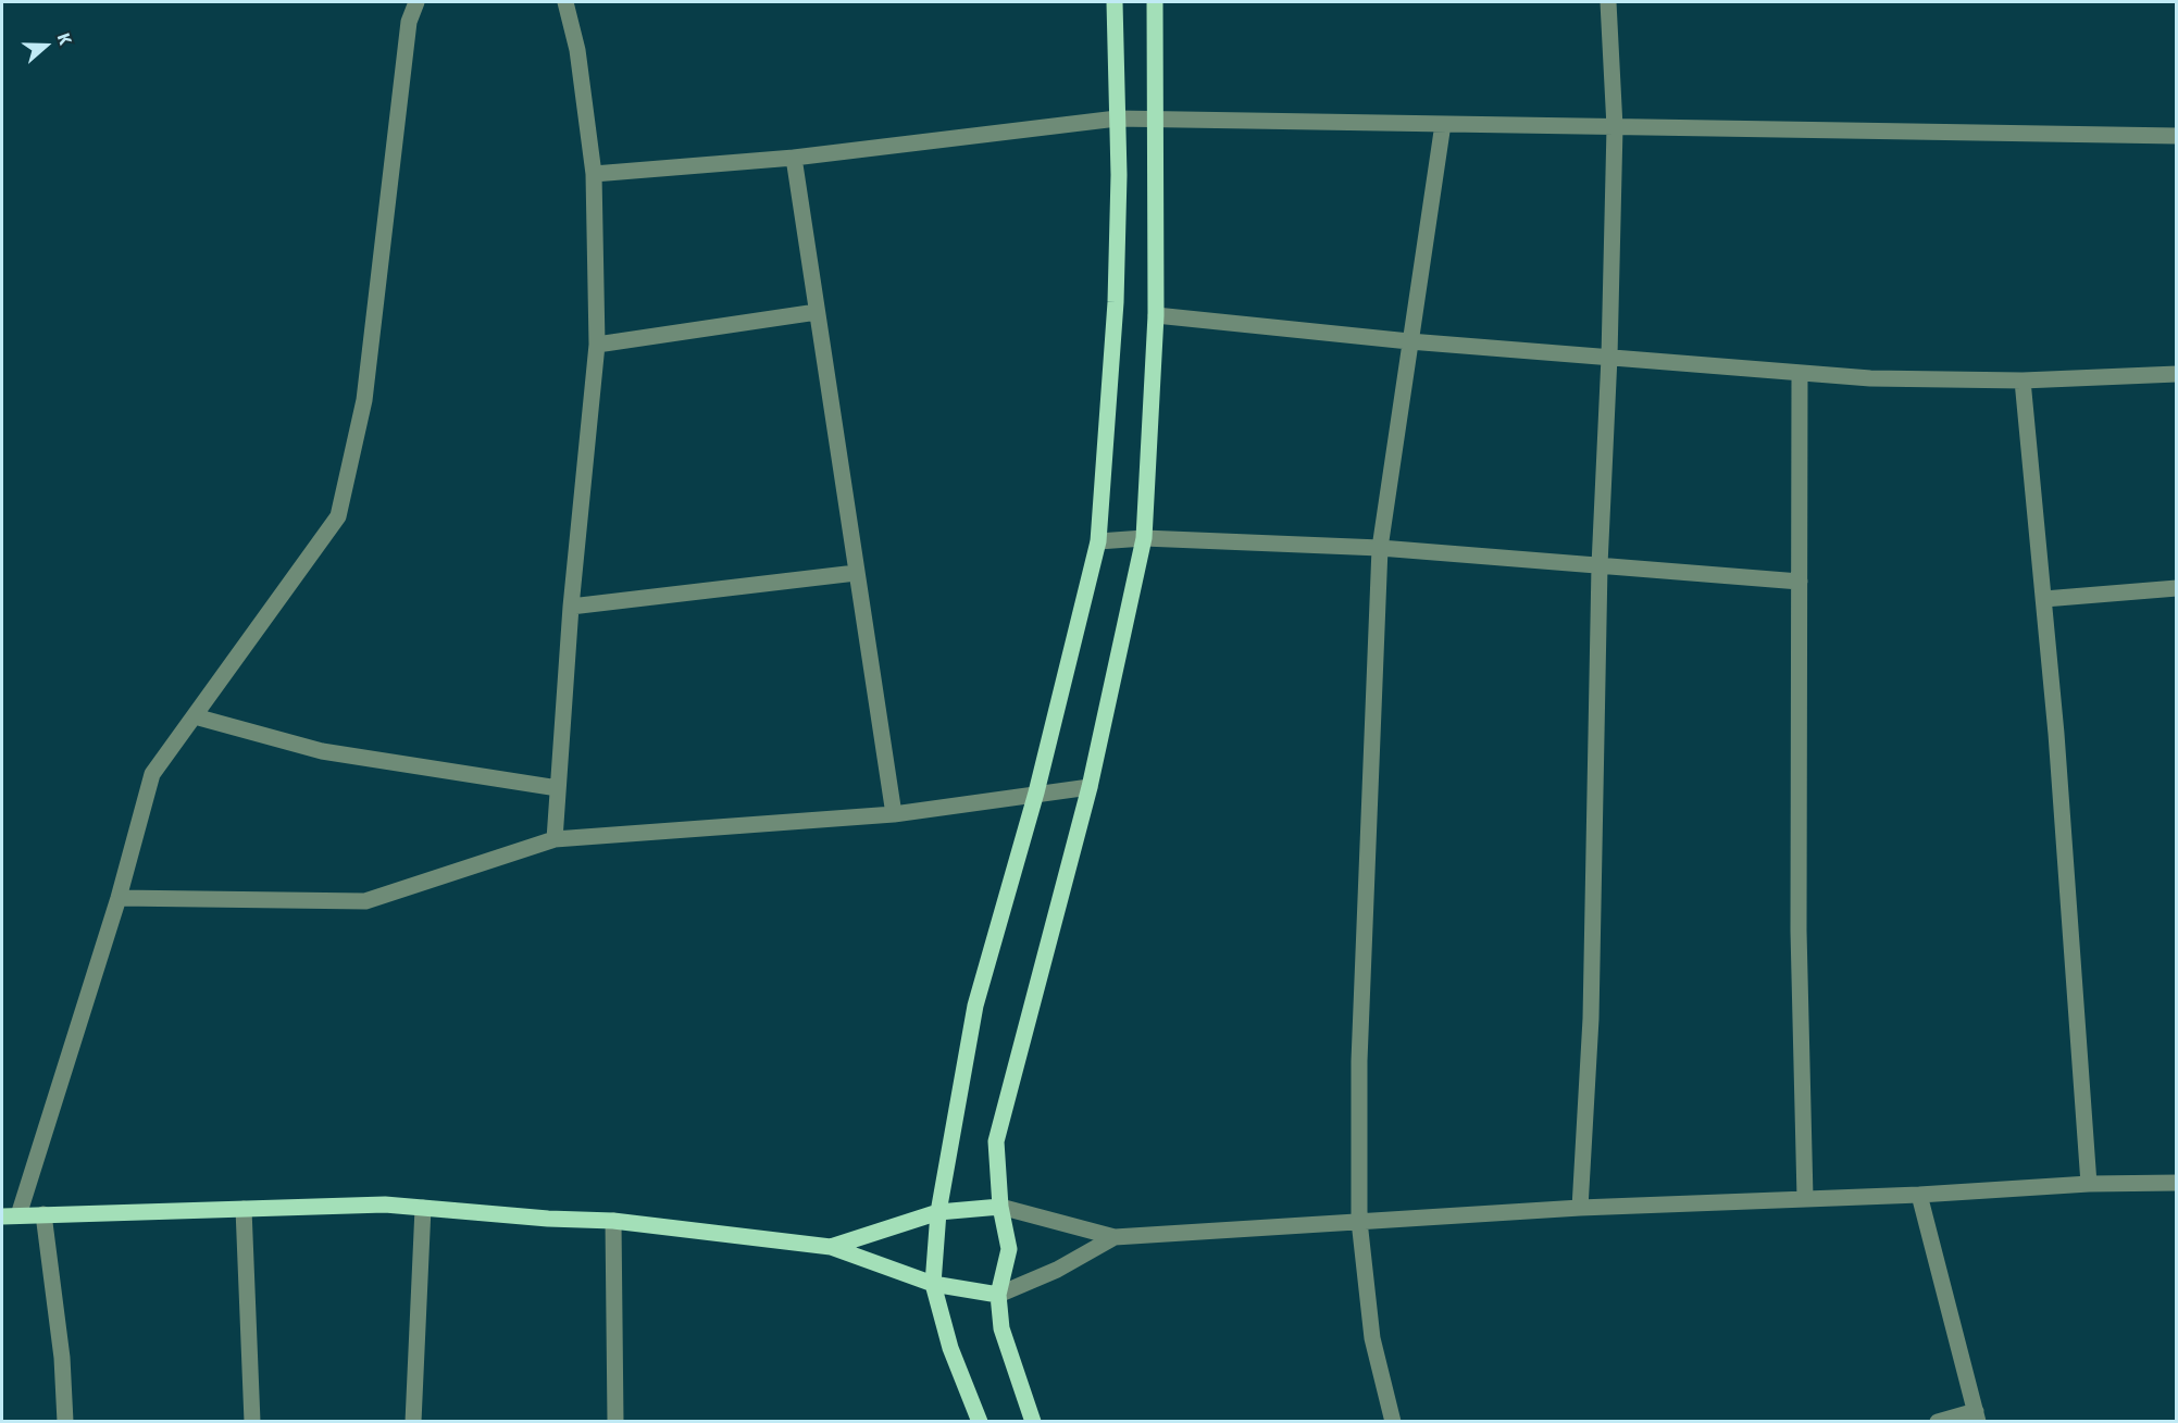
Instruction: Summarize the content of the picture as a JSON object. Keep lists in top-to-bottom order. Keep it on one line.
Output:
{"north":"right"}
